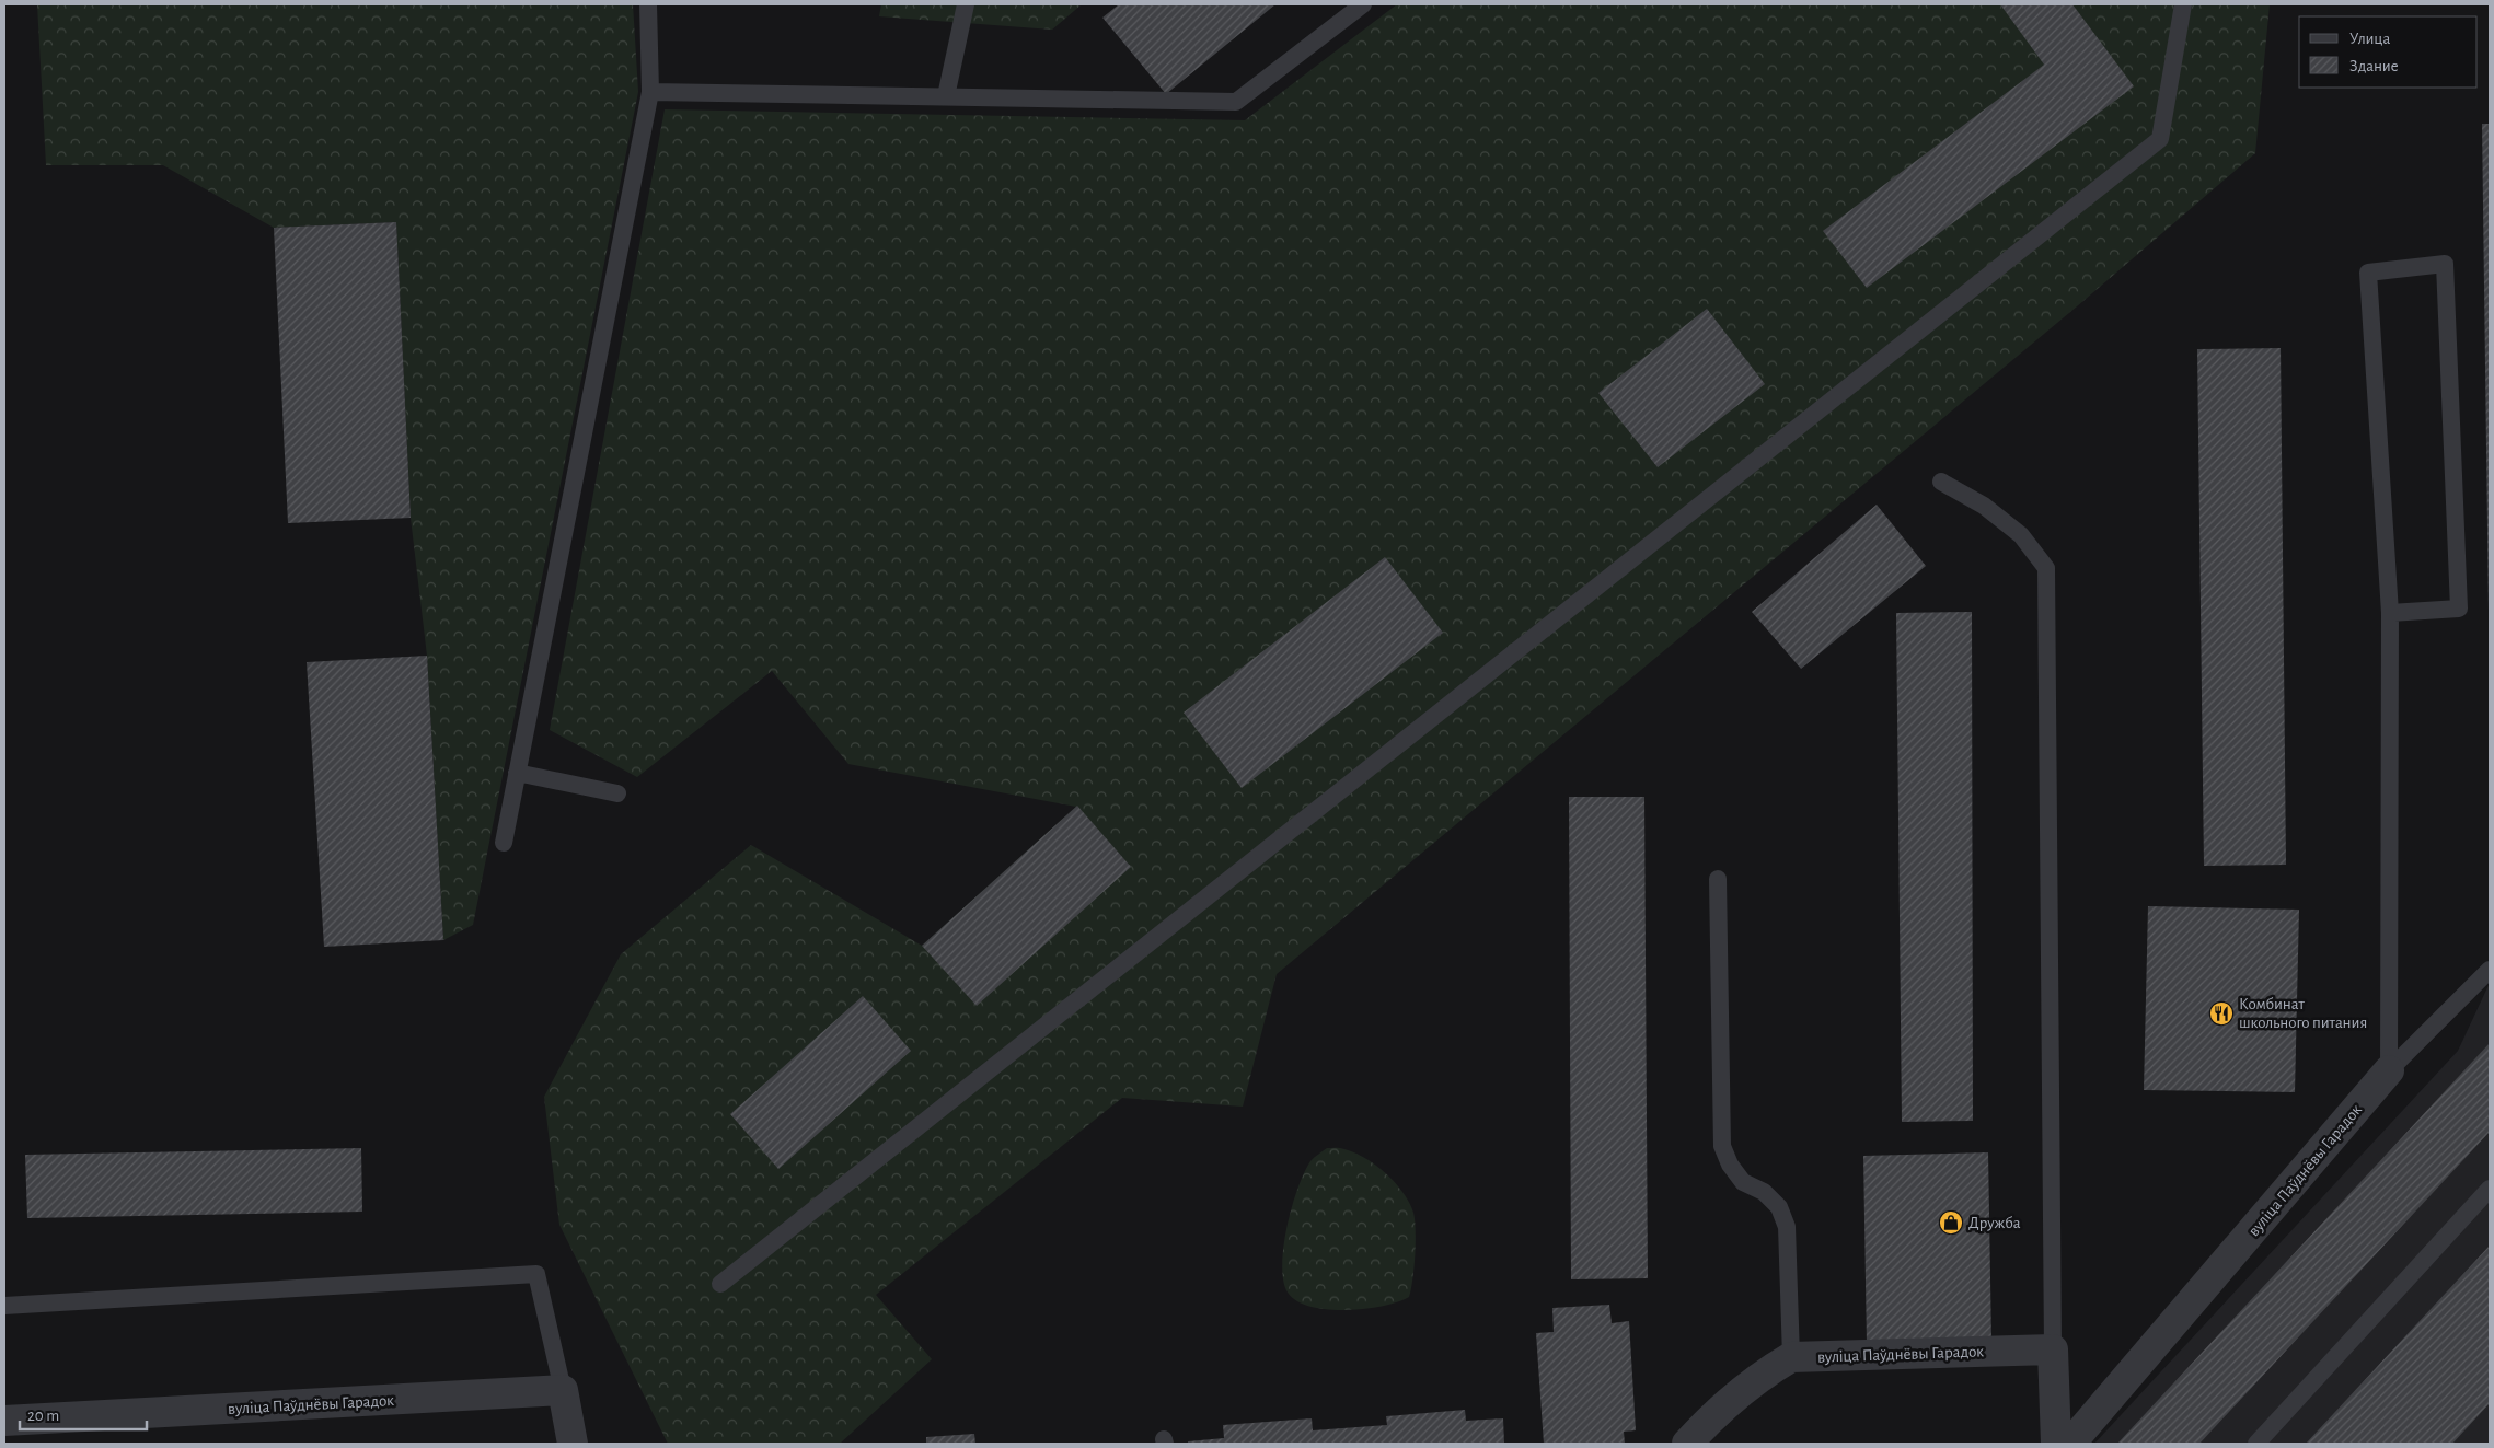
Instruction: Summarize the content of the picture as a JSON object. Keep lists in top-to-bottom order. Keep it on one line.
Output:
{"streets":{"street":["вуліца Паўднёвы Гарадок"]},"places":{"restaurant":["Комбинат школьного питания"],"shop":["Дружба"]},"legend":["Улица","Здание"],"scale_bar":"20 m"}
